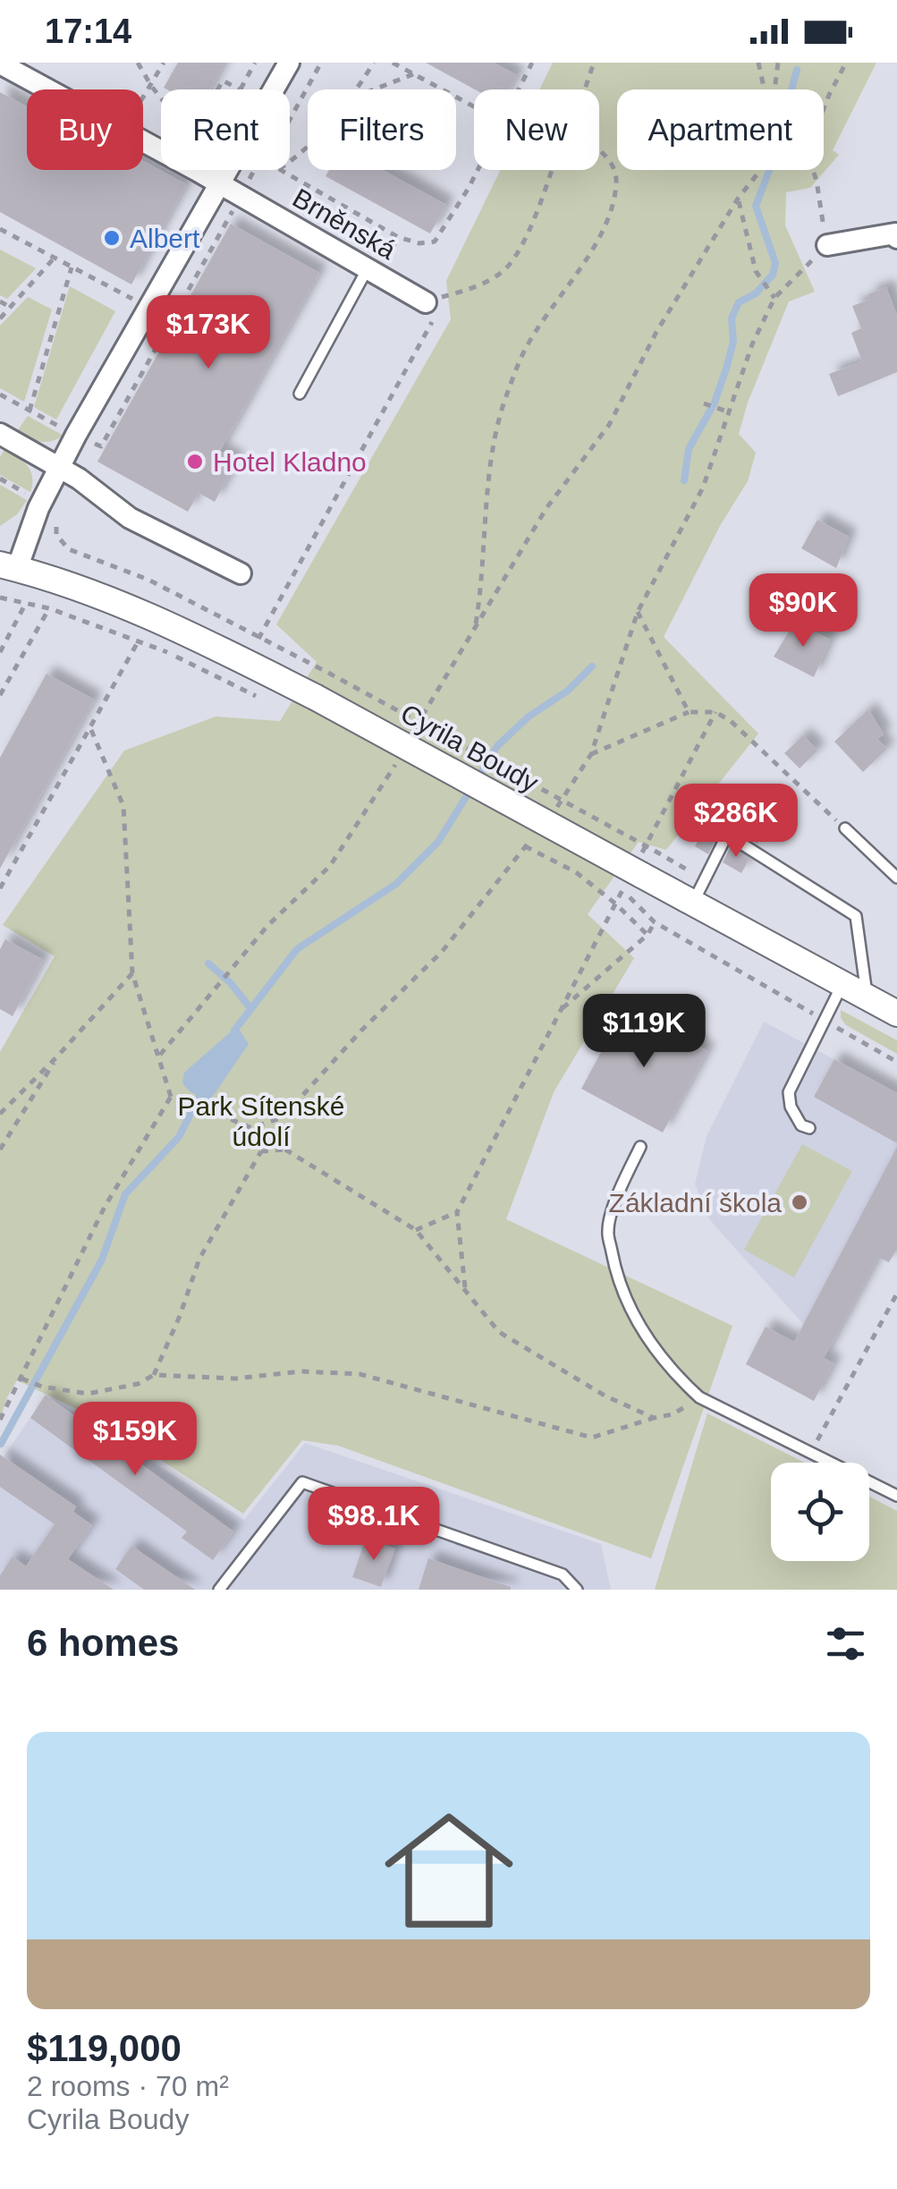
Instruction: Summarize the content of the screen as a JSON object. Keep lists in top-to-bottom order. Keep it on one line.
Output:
{"streets":{"street":["Brněnská","Cyrila Boudy"]},"parks":["Park Sítenské údolí"],"places":["Albert","Hotel Kladno","Základní škola"],"page":{"status":"17:14","chip":["Buy","Rent","Filters","New","Apartment"],"price":["$173K","$90K","$286K","$119K","$159K","$98.1K"],"heading":"6 homes","list":[{"name":"$119,000","note":"2 rooms · 70 m² · Cyrila Boudy"}]}}
